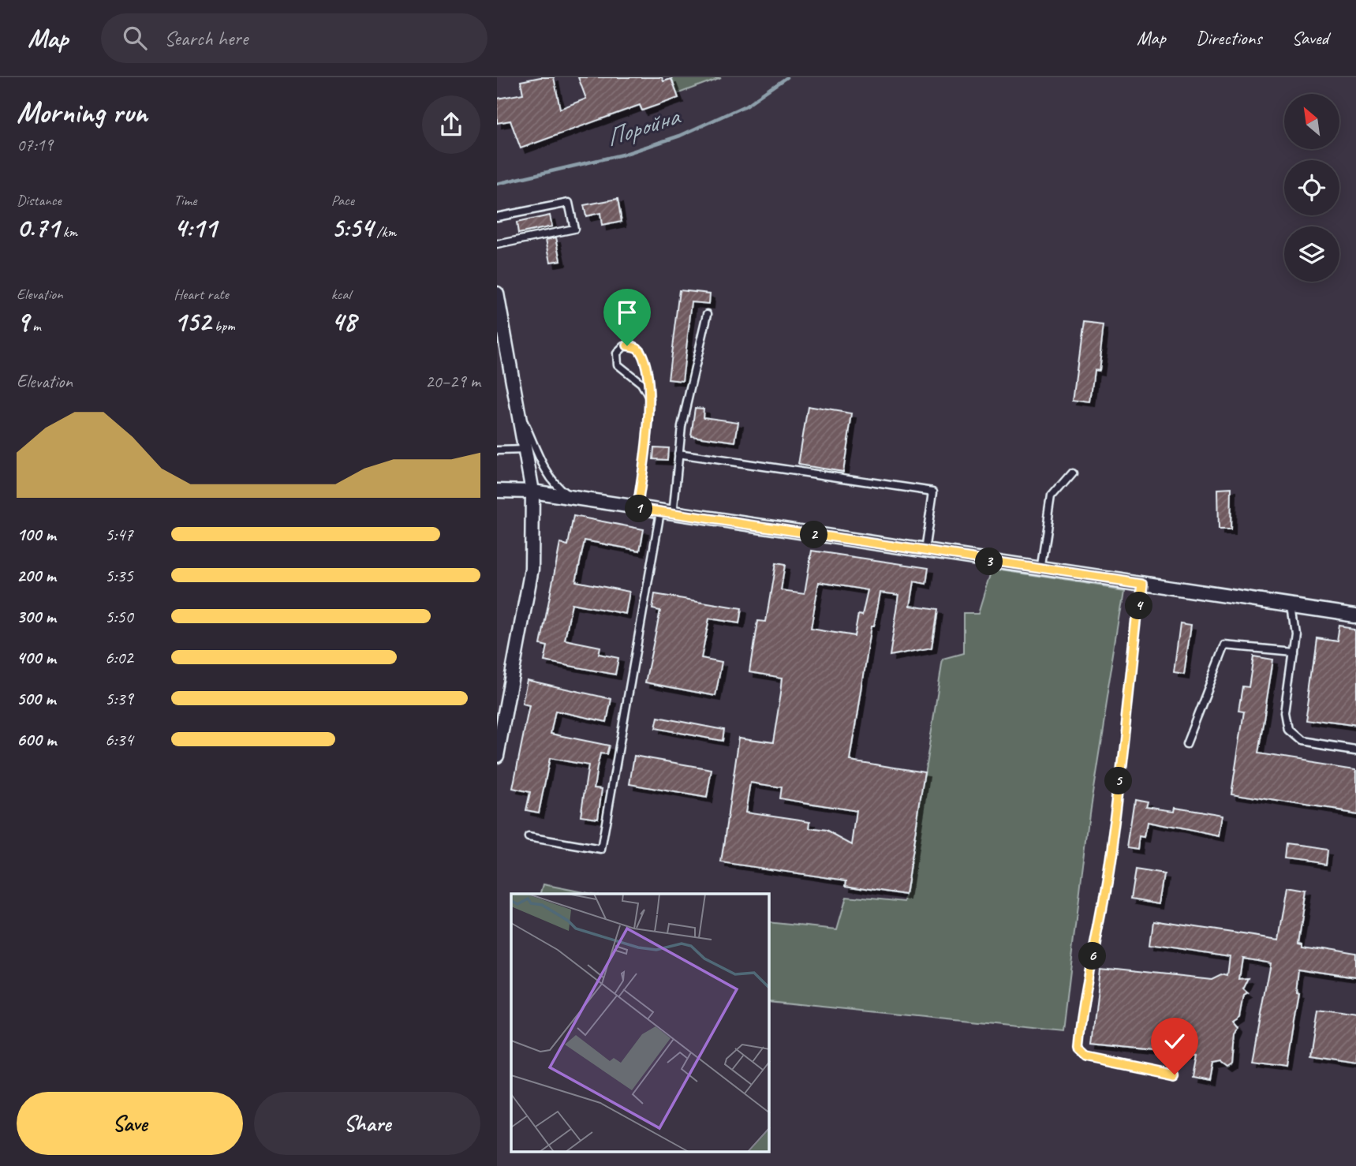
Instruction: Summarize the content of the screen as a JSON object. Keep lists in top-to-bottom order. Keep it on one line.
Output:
{"water":["Поройна"],"north":"top left","page":{"header":"Map","search":"Search here","nav":["Map","Directions","Saved"],"heading":["Morning run","07:19"],"stats":[["Distance","0.71 km"],["Time","4:11"],["Pace","5:54 /km"],["Elevation","9 m"],["Heart rate","152 bpm"],["kcal","48"]],"chart":["Elevation","20–29 m"],"pins":["1","2","3","4","5","6"],"list":[{"name":"100 m","note":"5:47"},{"name":"200 m","note":"5:35"},{"name":"300 m","note":"5:50"},{"name":"400 m","note":"6:02"},{"name":"500 m","note":"5:39"},{"name":"600 m","note":"6:34"}],"buttons":["Save","Share"]}}
